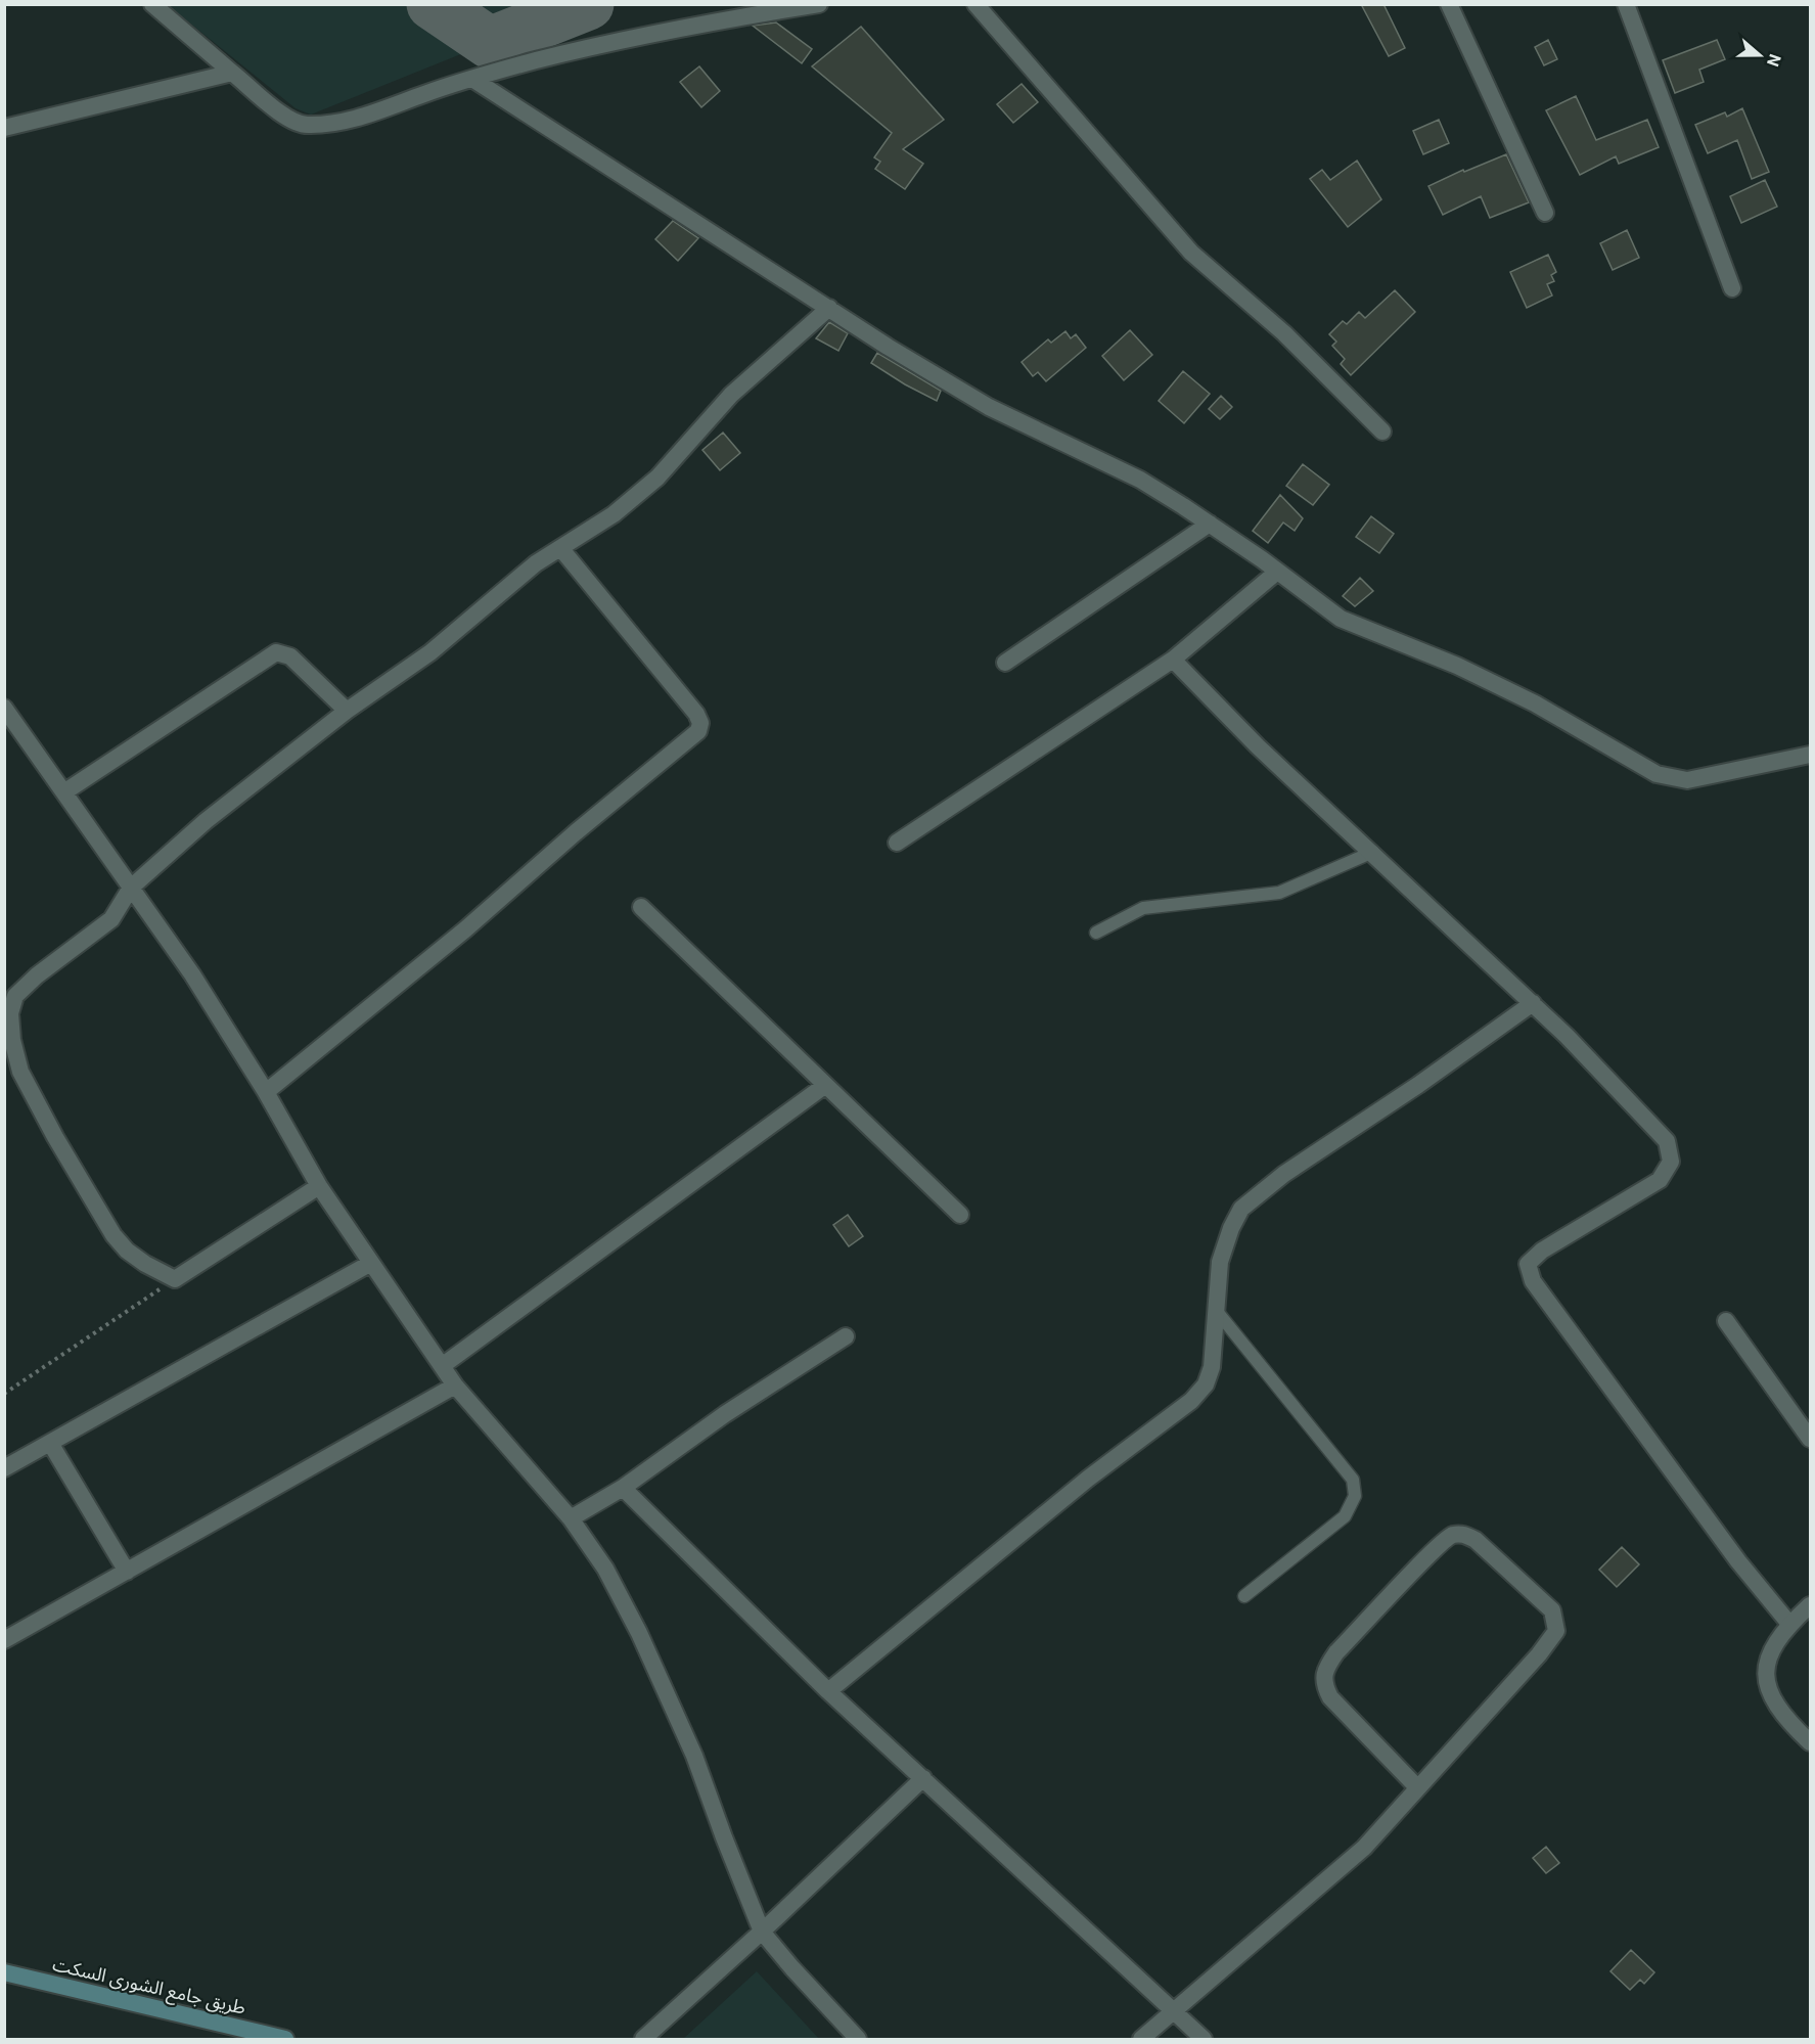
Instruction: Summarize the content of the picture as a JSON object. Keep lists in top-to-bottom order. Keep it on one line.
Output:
{"streets":{"main road":["طريق جامع الشورى السكت"]},"north":"right"}
